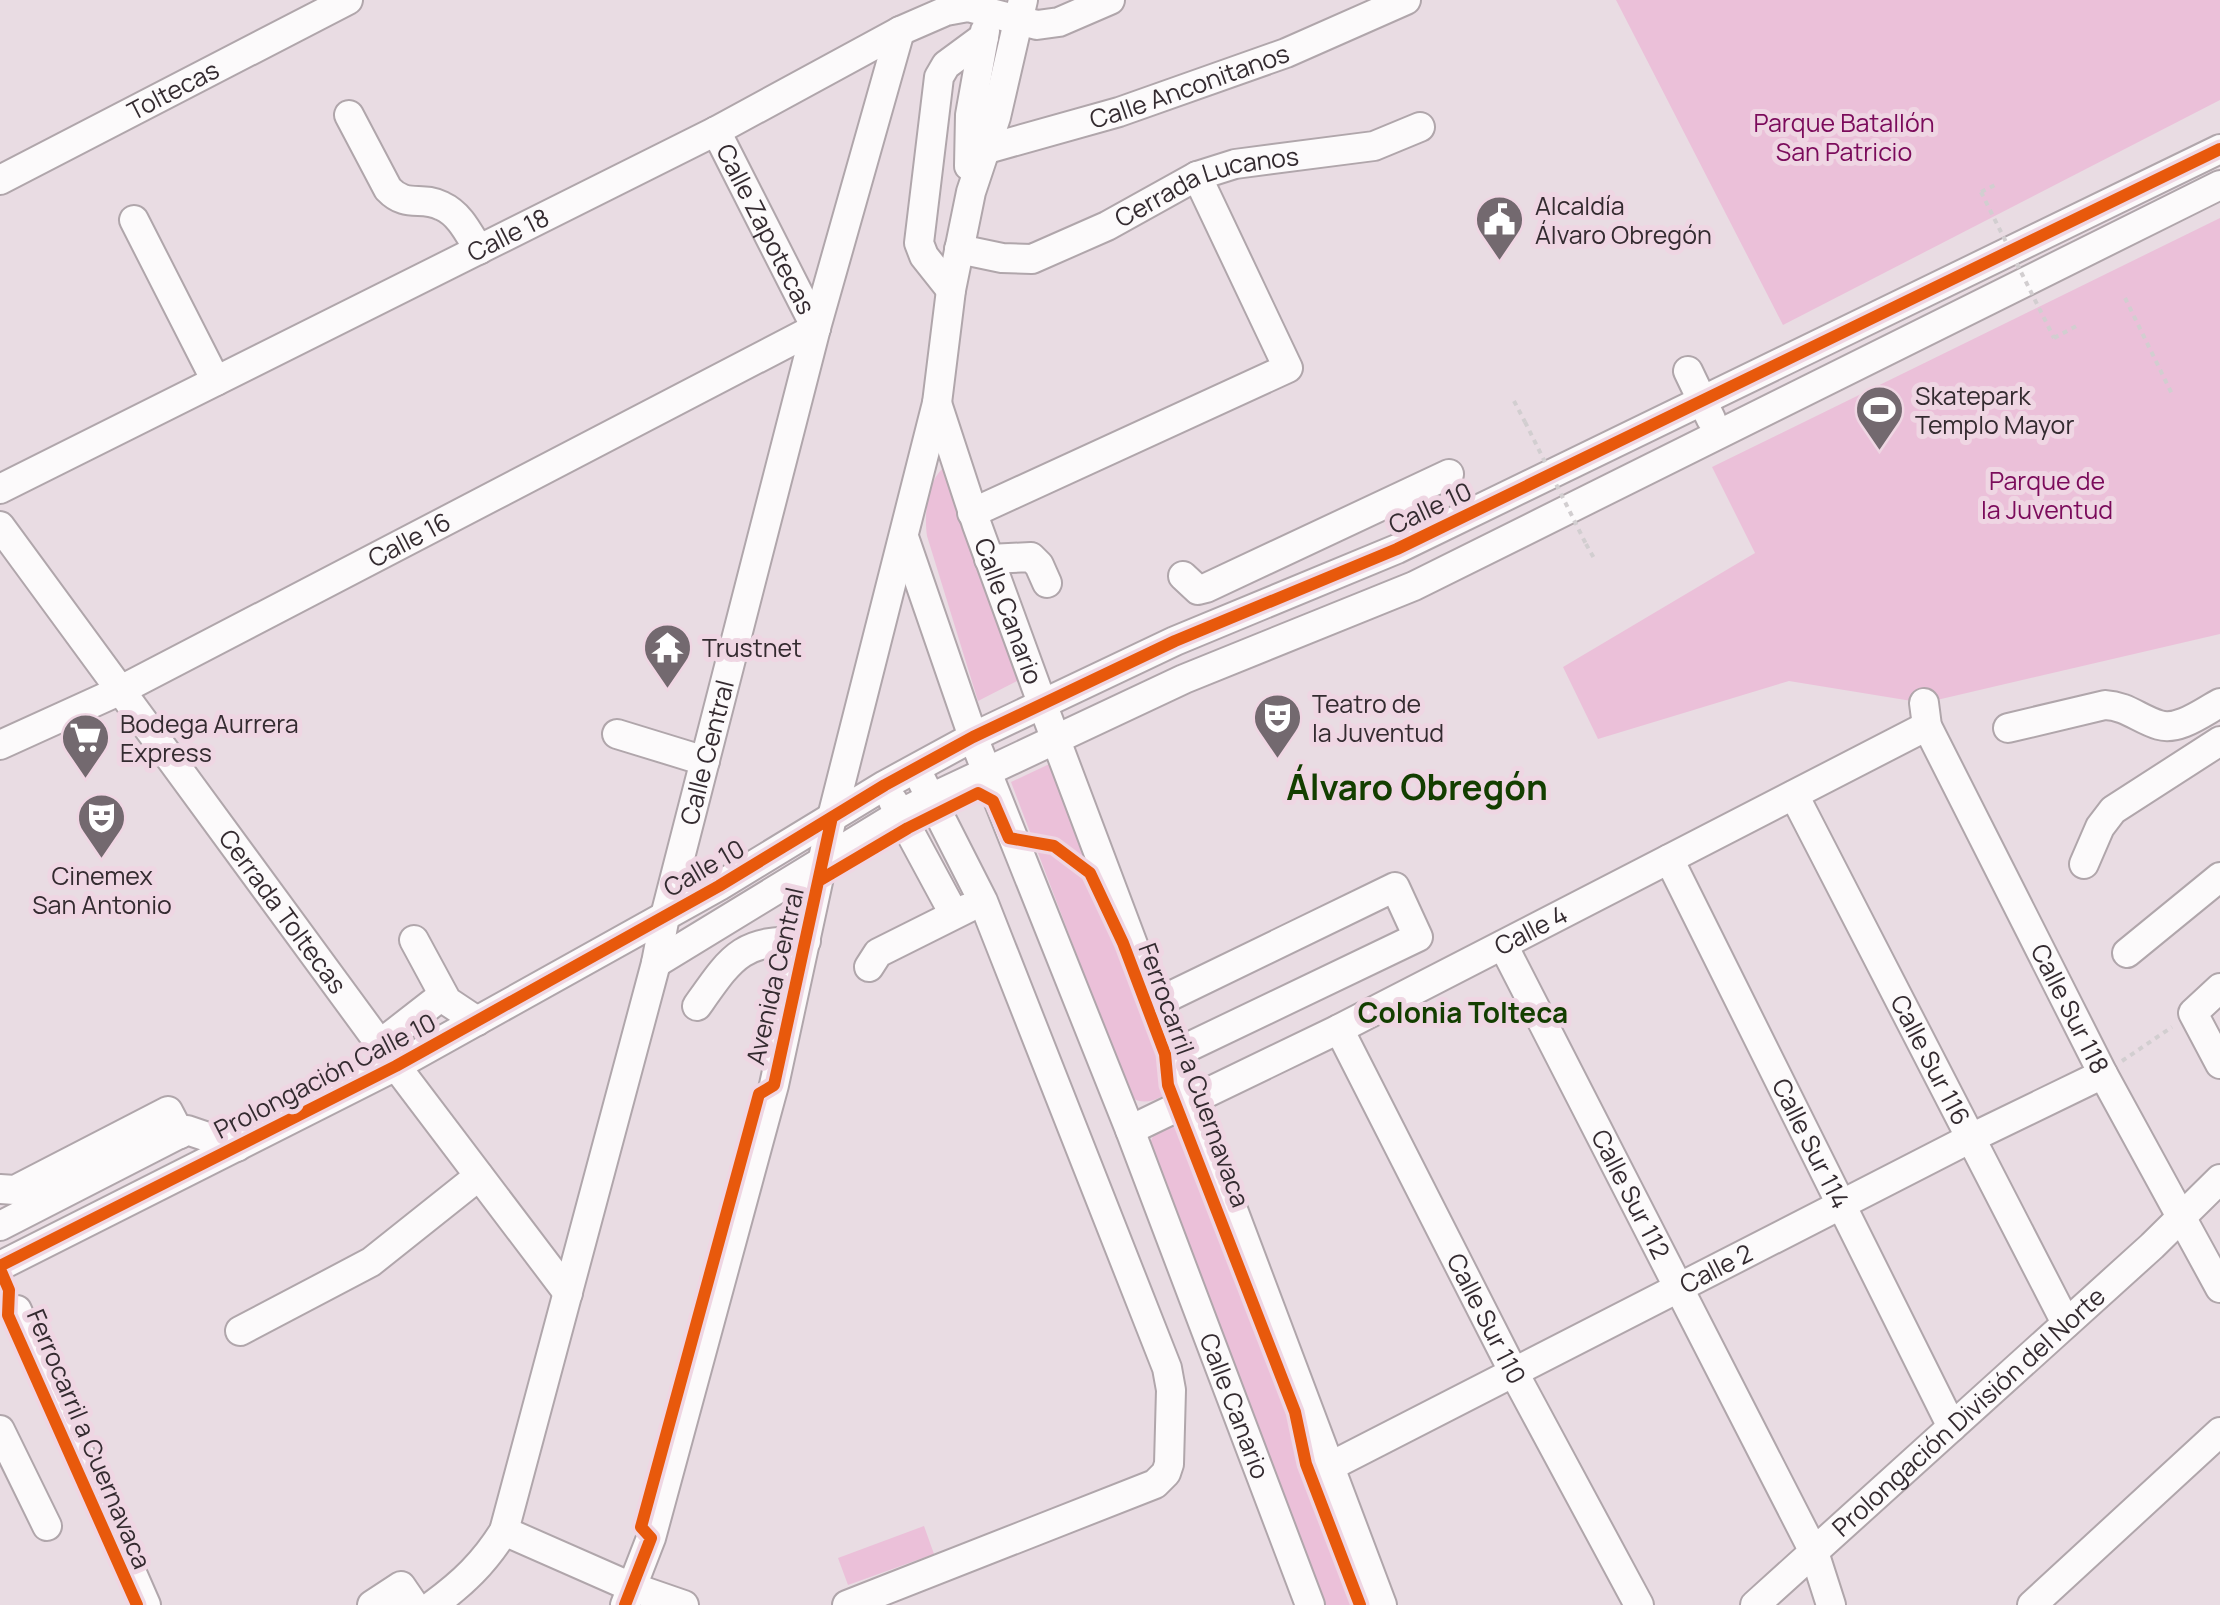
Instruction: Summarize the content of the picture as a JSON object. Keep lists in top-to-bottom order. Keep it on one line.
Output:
{"streets":{"street":["Calle Anconitanos","Toltecas","Cerrada Lucanos","Calle Zapotecas","Calle 18","Calle 10","Calle 16","Calle Canario","Calle Central","Cerrada Toltecas","Calle 4","Avenida Central","Calle Sur 118","Calle Sur 116","Prolongación Calle 10","Calle Sur 114","Calle Sur 112","Calle 2","Calle Sur 110","Prolongación División del Norte"],"cycle path":["Ferrocarril a Cuernavaca"]},"crossings":[["Calle Anconitanos","Avenida Central"],["Cerrada Lucanos","Avenida Central"],["Calle Zapotecas","Calle 18"],["Calle Zapotecas","Calle 16"],["Calle Zapotecas","Calle Central"],["Calle 18","Calle Central"],["Calle 18","Avenida Central"],["Calle 10","Calle Canario"],["Calle 10","Calle Central"],["Calle 10","Avenida Central"],["Calle 10","Prolongación Calle 10"],["Calle 16","Calle Central"],["Calle 16","Cerrada Toltecas"],["Calle Canario","Calle 4"],["Calle Canario","Avenida Central"],["Calle Canario","Calle 2"],["Calle Central","Cerrada Toltecas"],["Calle Central","Prolongación Calle 10"],["Cerrada Toltecas","Prolongación Calle 10"],["Calle 4","Calle Sur 118"],["Calle 4","Calle Sur 116"],["Calle 4","Calle Sur 114"],["Calle 4","Calle Sur 112"],["Calle 4","Calle Sur 110"],["Calle Sur 118","Calle 2"],["Calle Sur 118","Prolongación División del Norte"],["Calle Sur 116","Calle 2"],["Calle Sur 116","Prolongación División del Norte"],["Calle Sur 114","Calle 2"],["Calle Sur 114","Prolongación División del Norte"],["Calle Sur 112","Calle 2"],["Calle Sur 112","Prolongación División del Norte"],["Calle 2","Calle Sur 110"]],"districts":["Álvaro Obregón","Colonia Tolteca"],"parks":["Parque Batallón San Patricio","Parque de la Juventud"],"places":{"public building":["Alcaldía Álvaro Obregón"],"sports":["Skatepark Templo Mayor"],"temple":["Trustnet"],"theatre":["Teatro de la Juventud","Cinemex San Antonio"],"supermarket":["Bodega Aurrera Express"]}}
